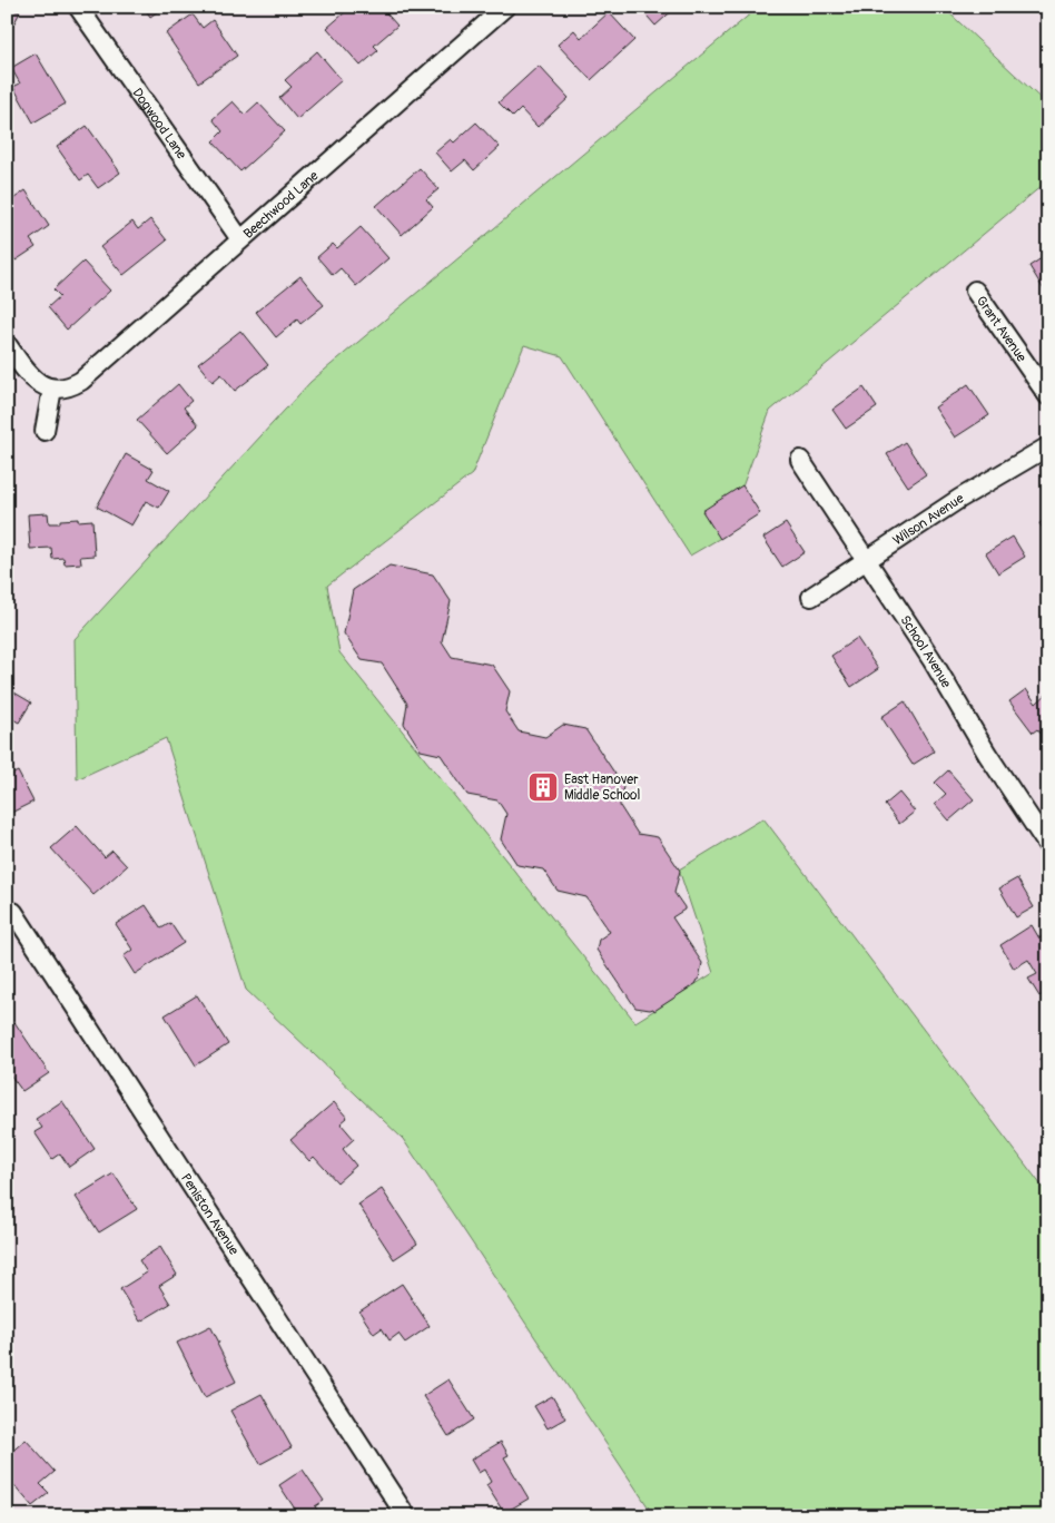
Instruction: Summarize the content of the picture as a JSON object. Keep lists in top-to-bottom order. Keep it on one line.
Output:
{"streets":{"street":["Dogwood Lane","Beechwood Lane","Grant Avenue","Wilson Avenue","School Avenue","Peniston Avenue"]},"crossings":[["Dogwood Lane","Beechwood Lane"],["Wilson Avenue","School Avenue"]],"places":{"building":["East Hanover Middle School"]}}
